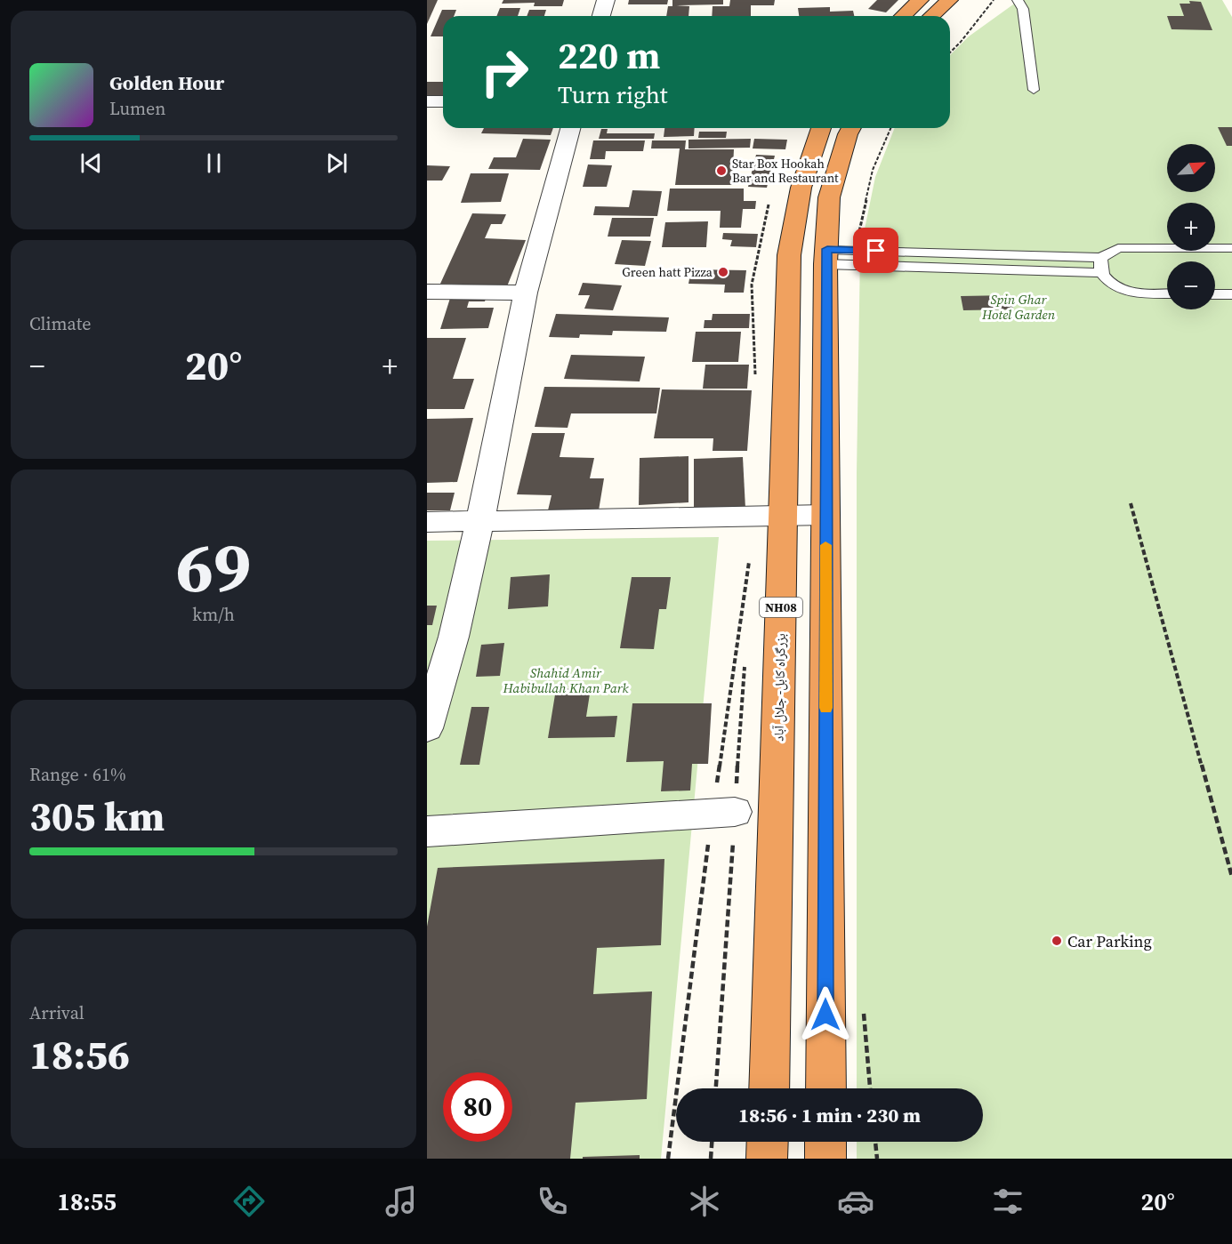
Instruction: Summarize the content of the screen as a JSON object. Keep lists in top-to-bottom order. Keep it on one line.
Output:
{"streets":{"highway":["NH08","بزرگراه کابل- جلال آباد"]},"parks":["Spin Ghar Hotel Garden","Shahid Amir Habibullah Khan Park"],"places":["Star Box Hookah Bar and Restaurant","Green hatt Pizza","Car Parking"],"north":"top right","page":{"turn":["220 m","Turn right"],"song":["Golden Hour","Lumen"],"map_buttons":["+","−"],"tile":["Climate",["69","km/h"],["Range · 61%","305 km"],["Arrival","18:56"]],"heat":["−","20°","+"],"limit":"80","trip":"18:56 · 1 min · 230 m","tabs":["18:55","20°"]}}
